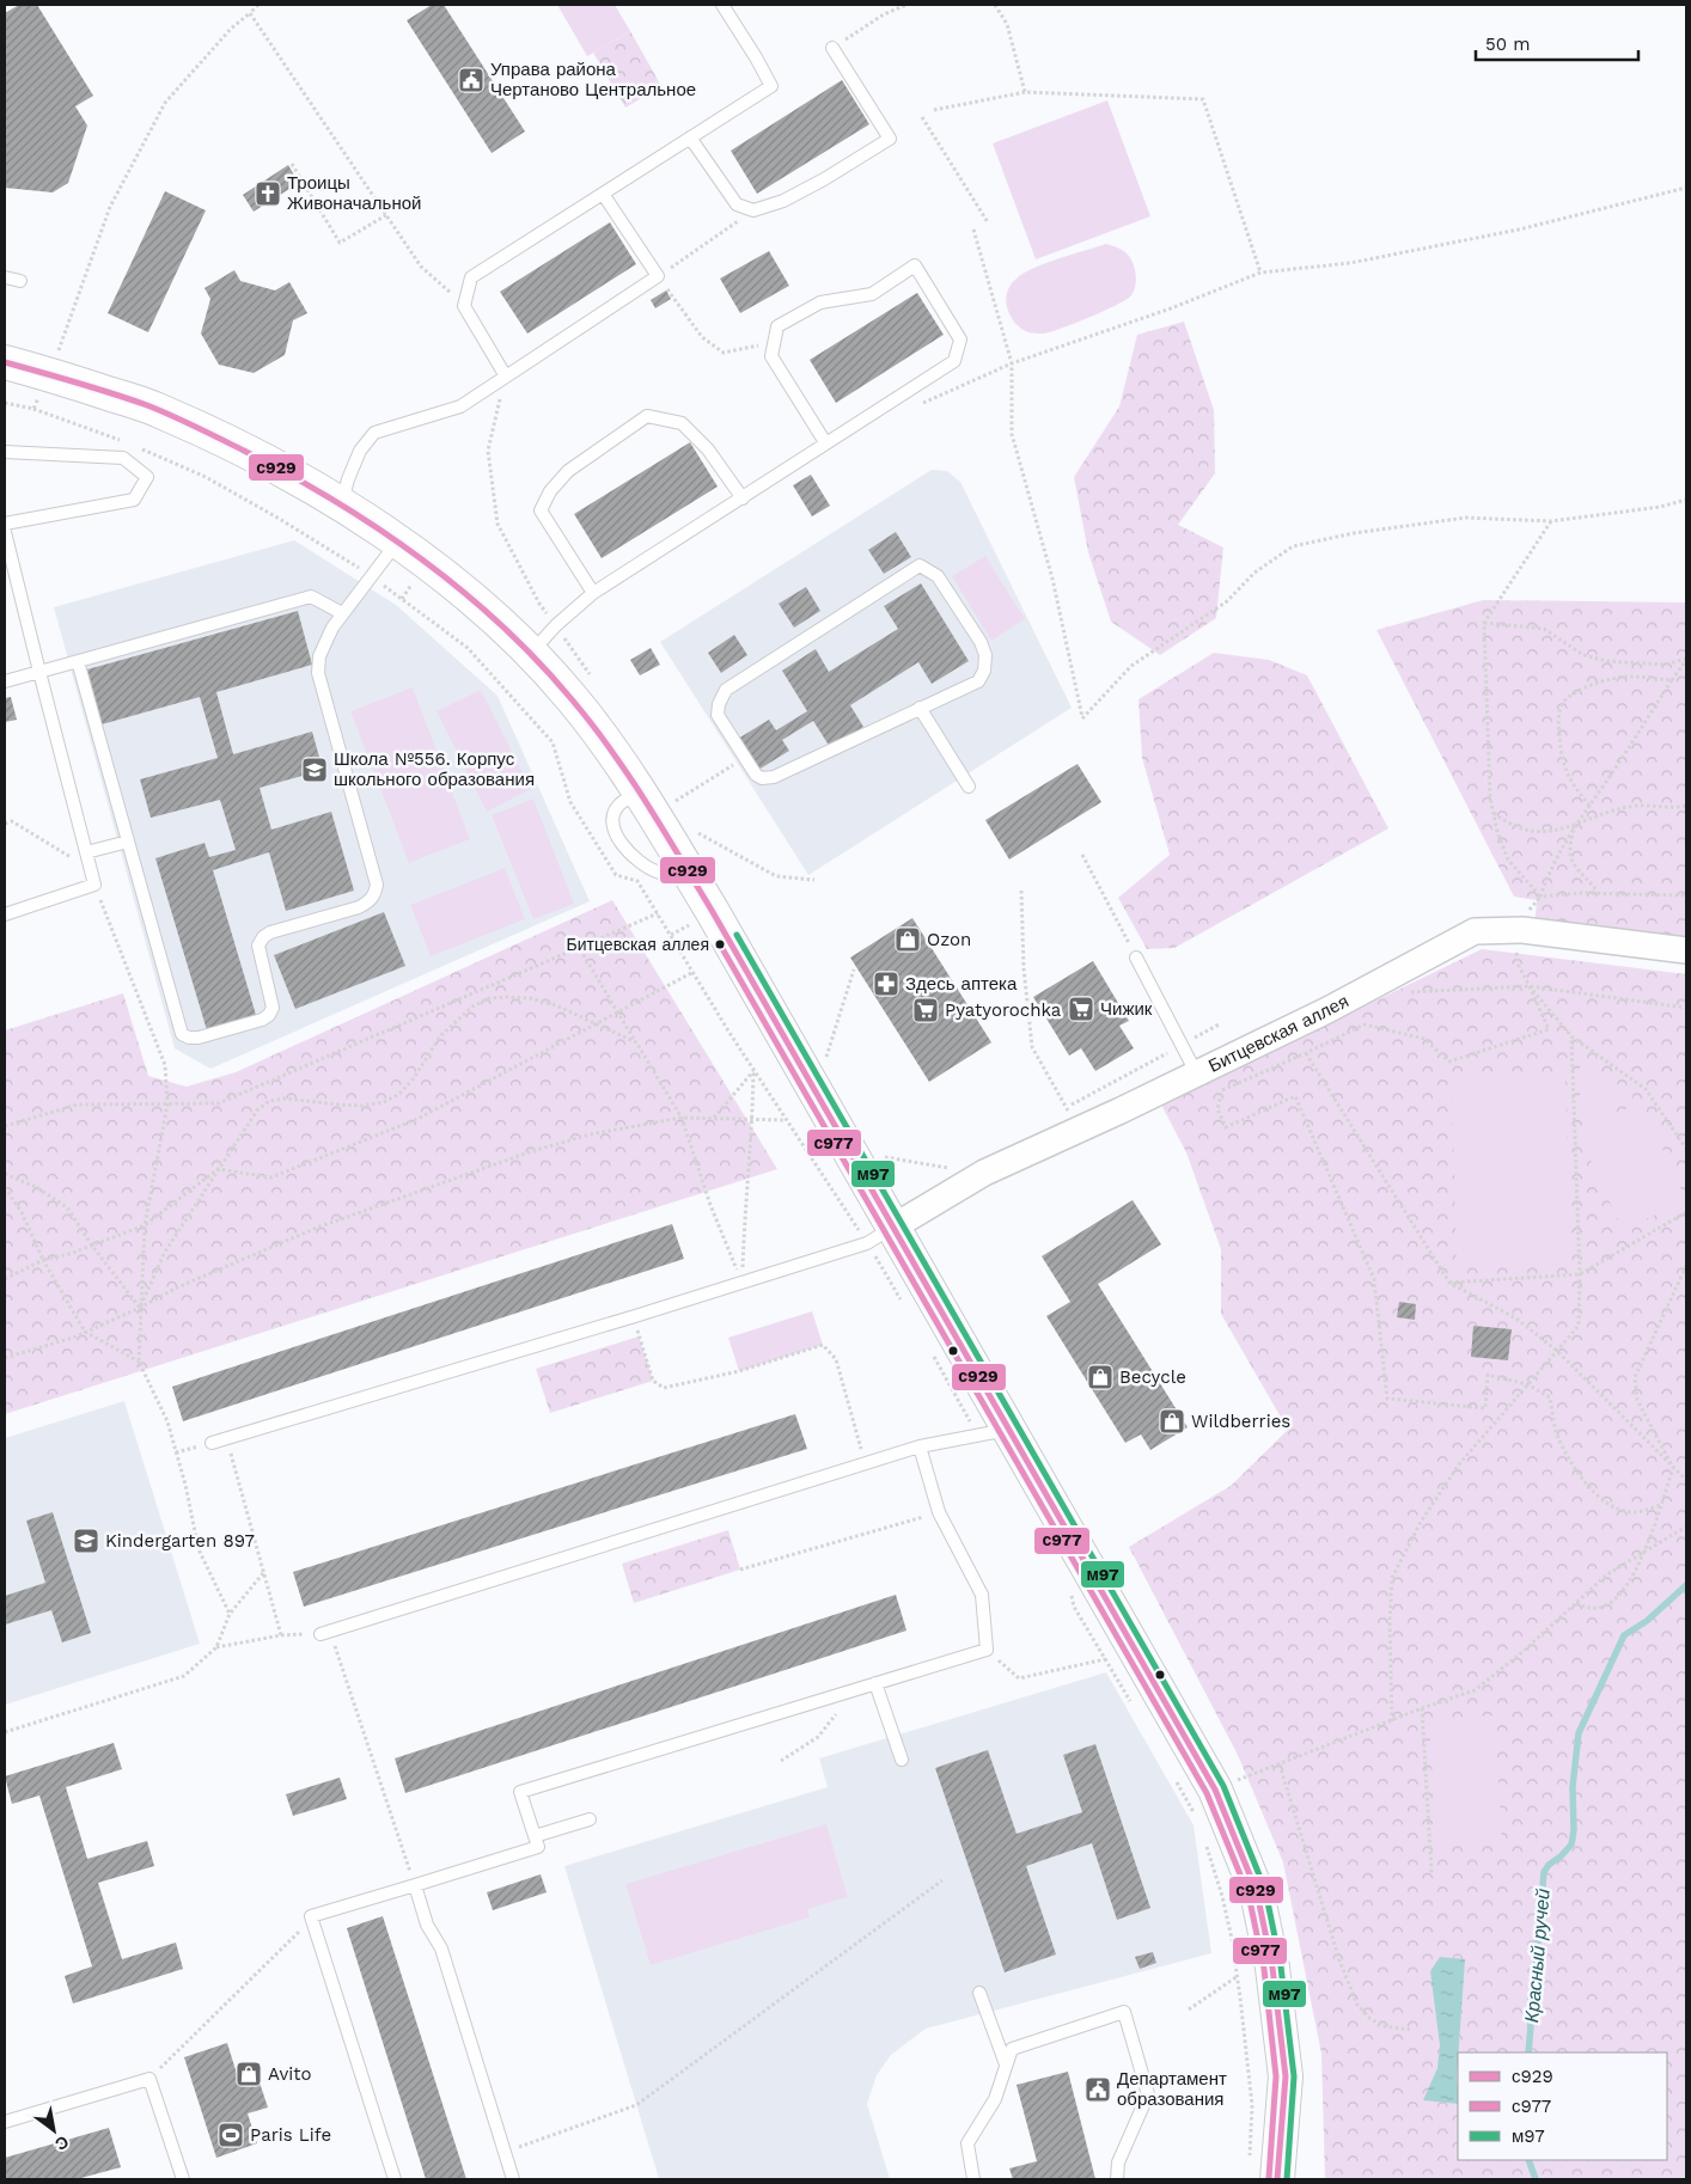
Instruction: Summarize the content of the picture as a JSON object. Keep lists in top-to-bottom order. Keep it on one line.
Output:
{"streets":{"street":["Битцевская аллея"]},"water":["Красный ручей"],"places":{"public building":["Управа района Чертаново Центральное","Департамент образования"],"church":["Троицы Живоначальной"],"school or university":["Школа №556. Корпус школьного образования","Kindergarten 897"],"shop":["Ozon","Becycle","Wildberries","Avito"],"other":["Битцевская аллея"],"pharmacy":["Здесь аптека"],"supermarket":["Чижик","Pyatyorochka"],"sports":["Paris Life"]},"lines":["transit line с929","transit line м97","transit line с977"],"legend":["с929","с977","м97"],"scale_bar":"50 m","north":"bottom right"}
